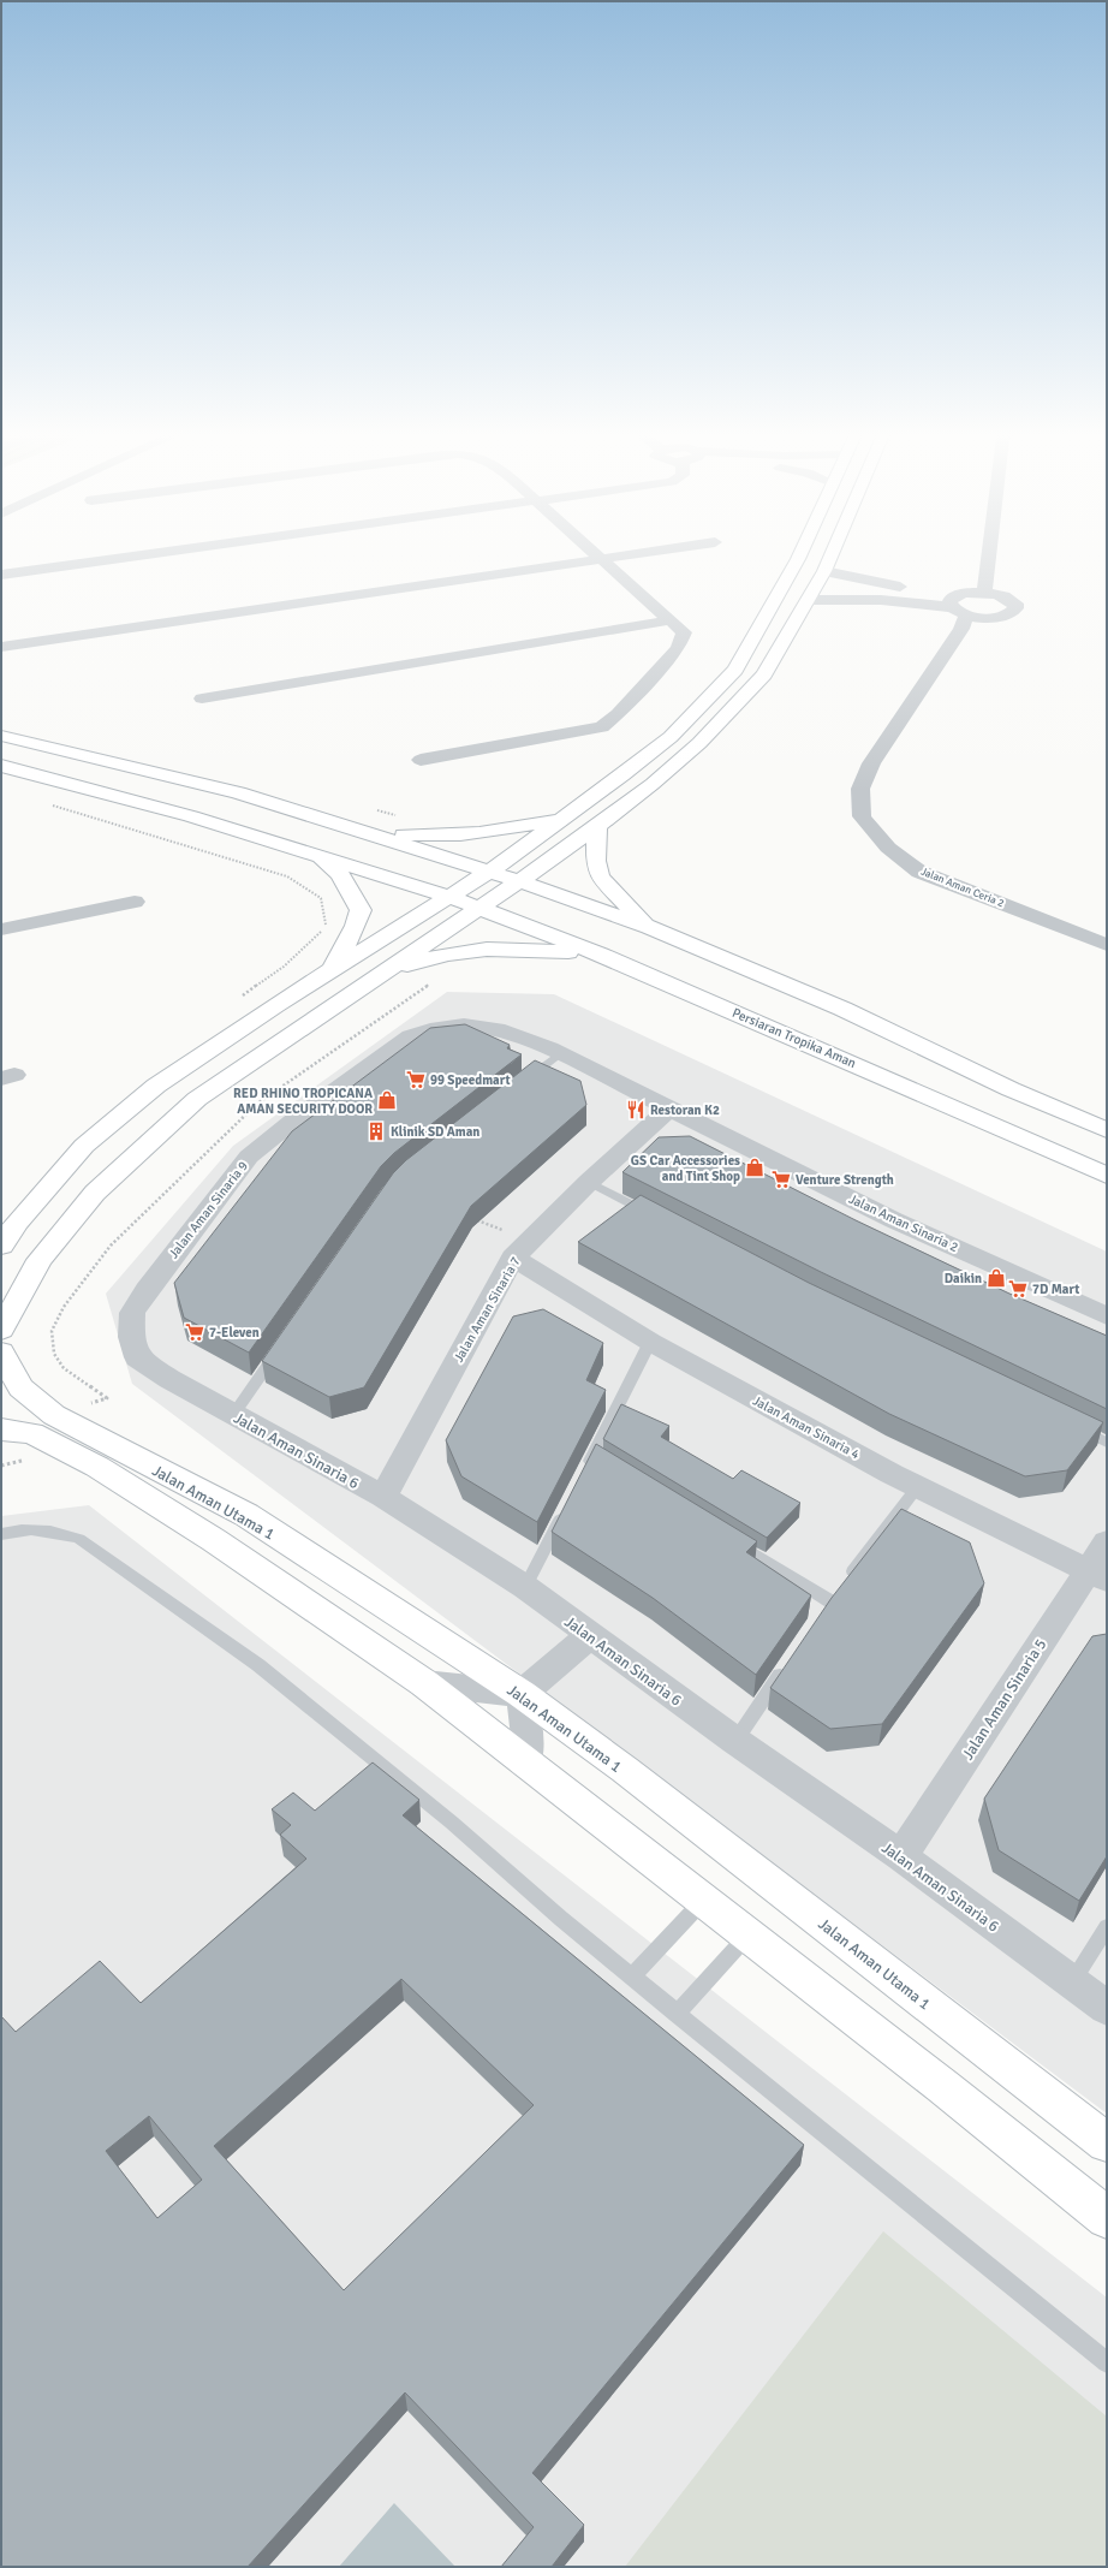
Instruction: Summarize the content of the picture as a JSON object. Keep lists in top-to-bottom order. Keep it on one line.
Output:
{"streets":{"street":["Jalan Aman Ceria 2","Persiaran Tropika Aman","Jalan Aman Sinaria 9","Jalan Aman Sinaria 2","Jalan Aman Sinaria 7","Jalan Aman Sinaria 4","Jalan Aman Sinaria 6","Jalan Aman Utama 1","Jalan Aman Sinaria 5"]},"crossings":[["Jalan Aman Sinaria 9","Jalan Aman Sinaria 2"],["Jalan Aman Sinaria 9","Jalan Aman Sinaria 6"],["Jalan Aman Sinaria 2","Jalan Aman Sinaria 7"],["Jalan Aman Sinaria 7","Jalan Aman Sinaria 4"],["Jalan Aman Sinaria 7","Jalan Aman Sinaria 6"],["Jalan Aman Sinaria 4","Jalan Aman Sinaria 5"],["Jalan Aman Sinaria 6","Jalan Aman Sinaria 5"]],"places":{"supermarket":["99 Speedmart","Venture Strength","7D Mart","7-Eleven"],"shop":["RED RHINO TROPICANA AMAN SECURITY DOOR","GS Car Accessories and Tint Shop","Daikin"],"restaurant":["Restoran K2"],"building":["Klinik SD Aman"]}}
